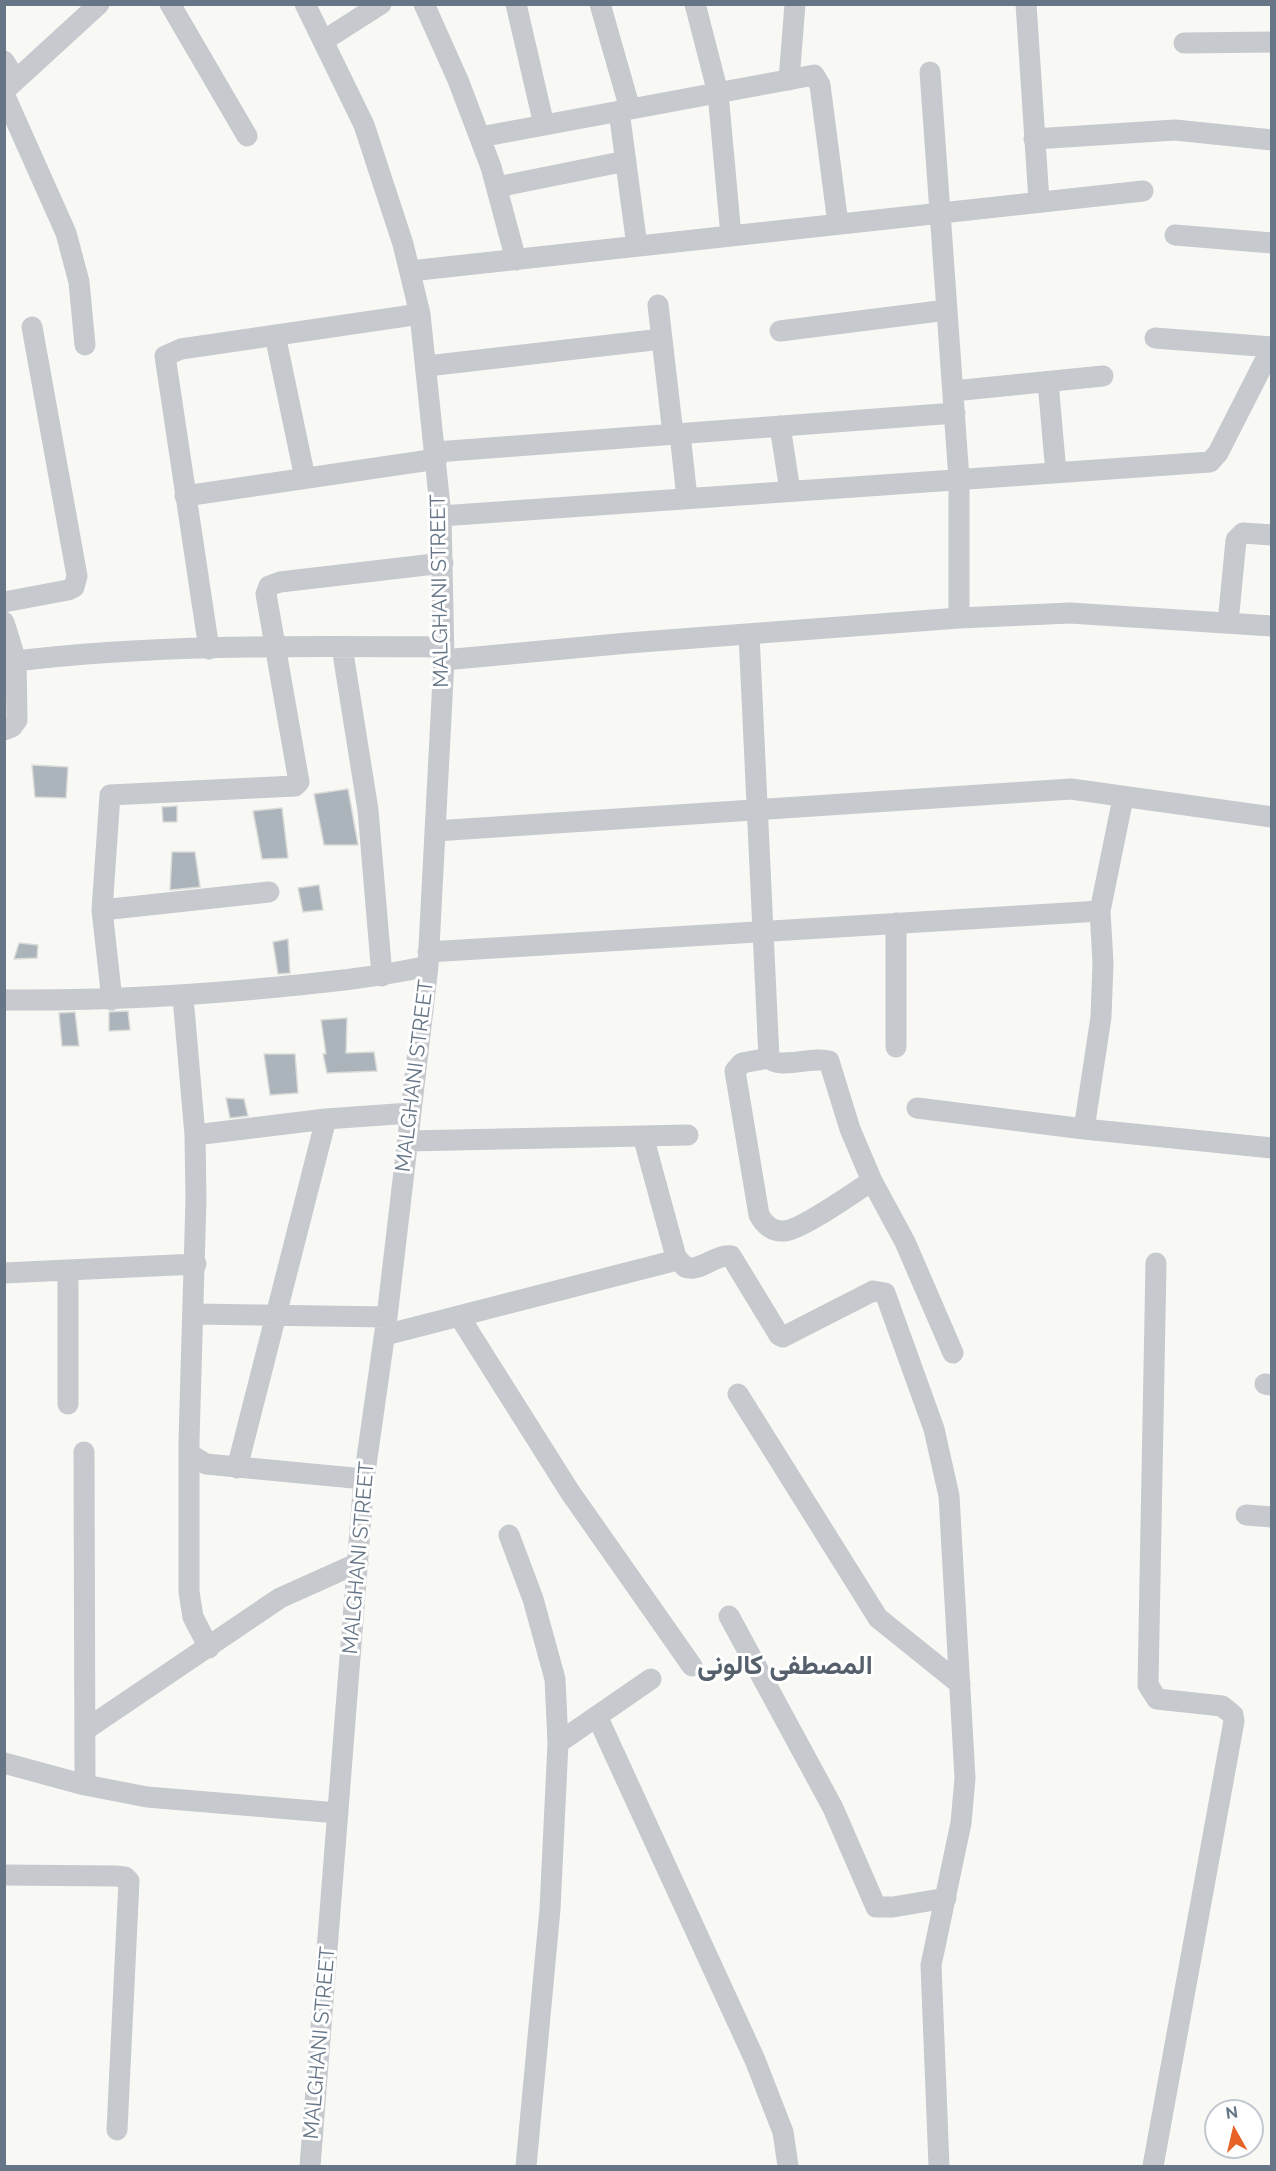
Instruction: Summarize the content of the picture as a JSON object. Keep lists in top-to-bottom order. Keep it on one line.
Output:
{"streets":{"street":["MALGHANI STREET"]},"districts":["المصطفی کالونی"],"north":"top"}
